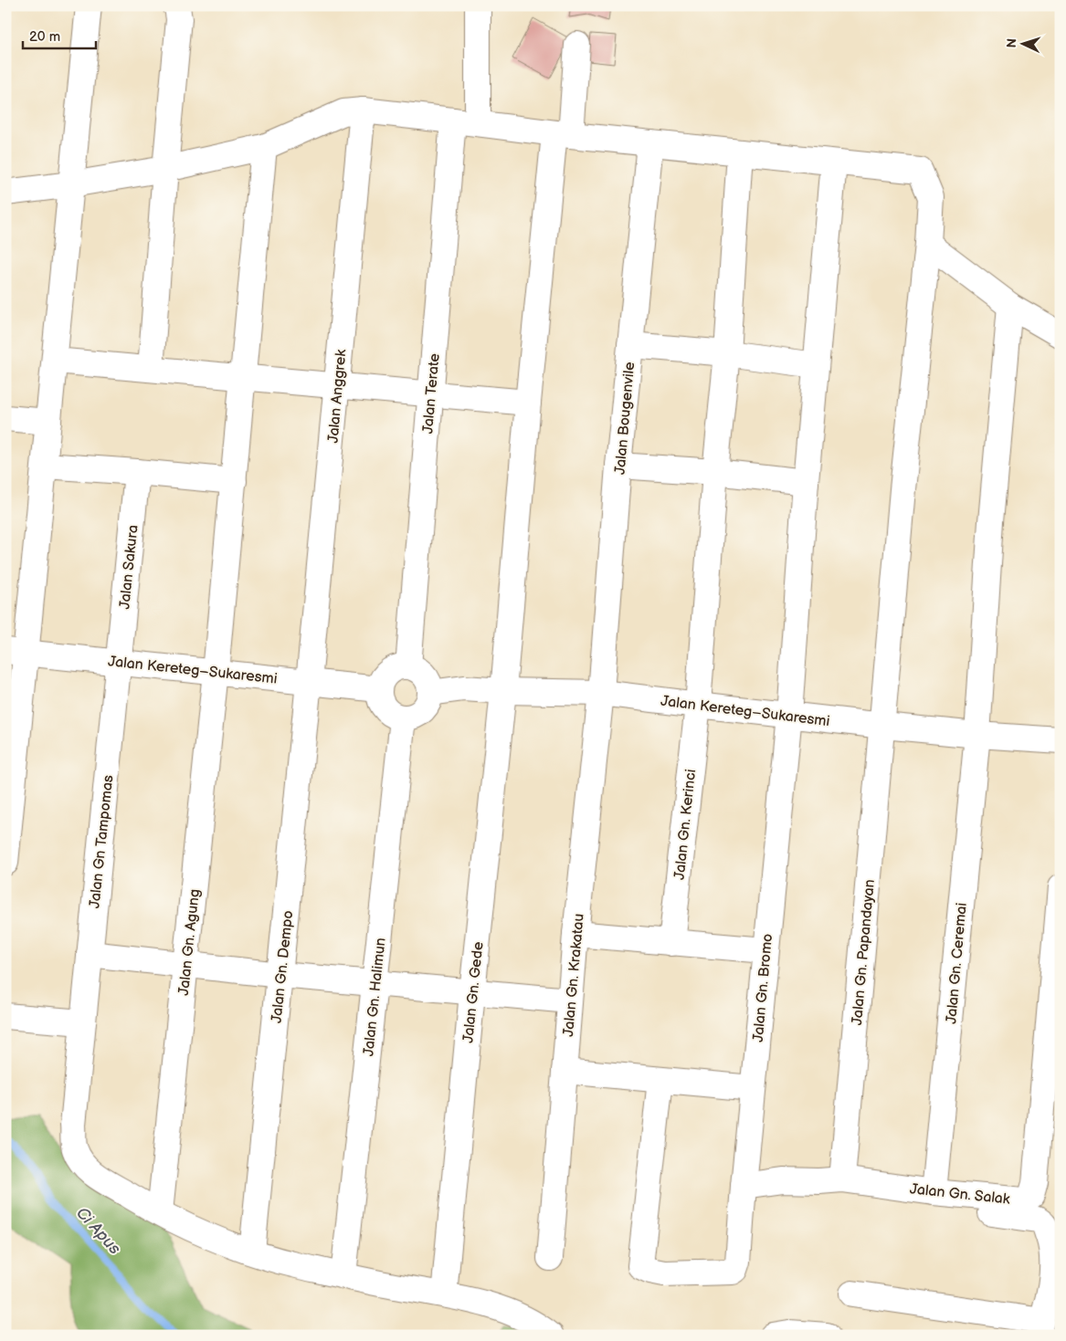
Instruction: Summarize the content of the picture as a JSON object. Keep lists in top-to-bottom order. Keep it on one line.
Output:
{"streets":{"street":["Jalan Terate","Jalan Anggrek","Jalan Bougenvile","Jalan Sakura","Jalan Kereteg–Sukaresmi","Jalan Gn. Kerinci","Jalan Gn Tampomas","Jalan Gn. Agung","Jalan Gn. Papandayan","Jalan Gn. Ceremai","Jalan Gn. Dempo","Jalan Gn. Krakatau","Jalan Gn. Bromo","Jalan Gn. Gede","Jalan Gn. Halimun","Jalan Gn. Salak"]},"crossings":[["Jalan Terate","Jalan Kereteg–Sukaresmi"],["Jalan Terate","Jalan Gn. Halimun"],["Jalan Anggrek","Jalan Kereteg–Sukaresmi"],["Jalan Anggrek","Jalan Gn. Dempo"],["Jalan Bougenvile","Jalan Kereteg–Sukaresmi"],["Jalan Bougenvile","Jalan Gn. Krakatau"],["Jalan Sakura","Jalan Kereteg–Sukaresmi"],["Jalan Sakura","Jalan Gn Tampomas"],["Jalan Kereteg–Sukaresmi","Jalan Gn. Kerinci"],["Jalan Kereteg–Sukaresmi","Jalan Gn Tampomas"],["Jalan Kereteg–Sukaresmi","Jalan Gn. Agung"],["Jalan Kereteg–Sukaresmi","Jalan Gn. Papandayan"],["Jalan Kereteg–Sukaresmi","Jalan Gn. Ceremai"],["Jalan Kereteg–Sukaresmi","Jalan Gn. Dempo"],["Jalan Kereteg–Sukaresmi","Jalan Gn. Krakatau"],["Jalan Kereteg–Sukaresmi","Jalan Gn. Bromo"],["Jalan Kereteg–Sukaresmi","Jalan Gn. Gede"],["Jalan Kereteg–Sukaresmi","Jalan Gn. Halimun"],["Jalan Gn Tampomas","Jalan Gn. Agung"],["Jalan Gn Tampomas","Jalan Gn. Dempo"],["Jalan Gn Tampomas","Jalan Gn. Gede"],["Jalan Gn Tampomas","Jalan Gn. Halimun"],["Jalan Gn. Papandayan","Jalan Gn. Bromo"],["Jalan Gn. Papandayan","Jalan Gn. Salak"],["Jalan Gn. Ceremai","Jalan Gn. Salak"],["Jalan Gn. Bromo","Jalan Gn. Salak"]],"water":["Ci Apus"],"scale_bar":"20 m","north":"left"}
